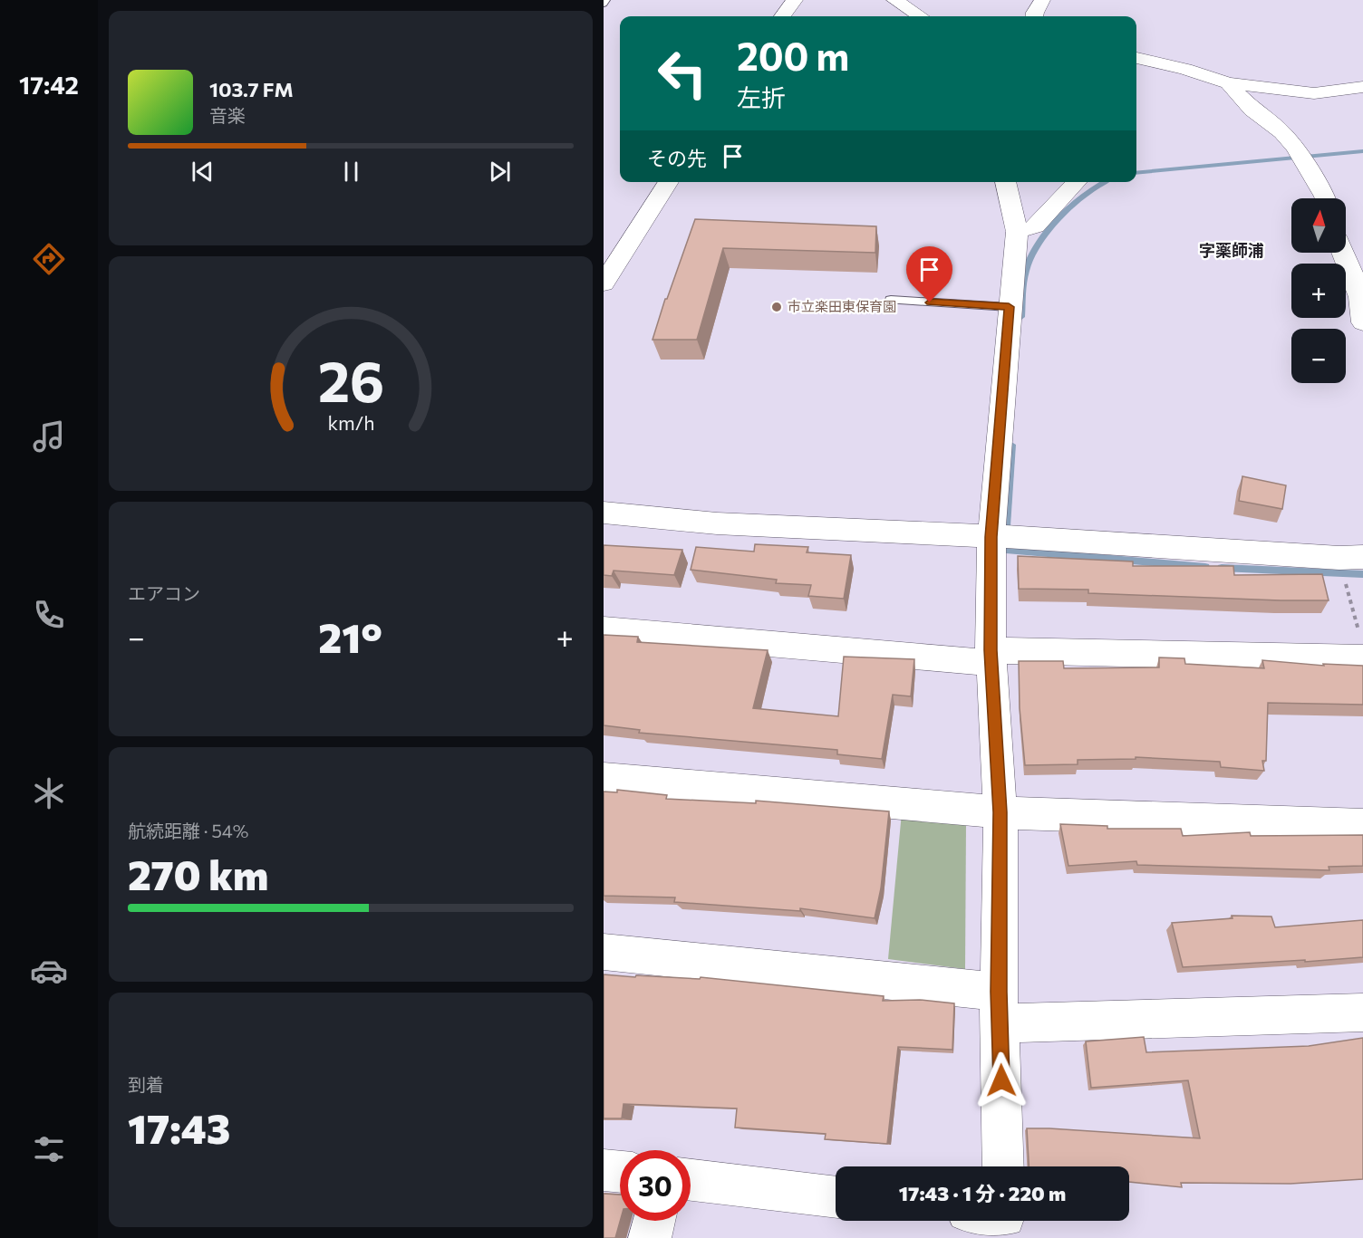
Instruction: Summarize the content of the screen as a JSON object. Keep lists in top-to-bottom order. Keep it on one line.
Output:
{"districts":["字薬師浦"],"places":["市立楽田東保育園"],"north":"top","page":{"tabs":"17:42","turn":["200 m","左折"],"song":["103.7 FM","音楽"],"then":"その先","map_buttons":["+","−"],"tile":["エアコン",["航続距離 · 54%","270 km"],["到着","17:43"]],"heat":["−","21°","+"],"limit":"30","trip":"17:43 · 1 分 · 220 m","gauge":["26","km/h"]}}
